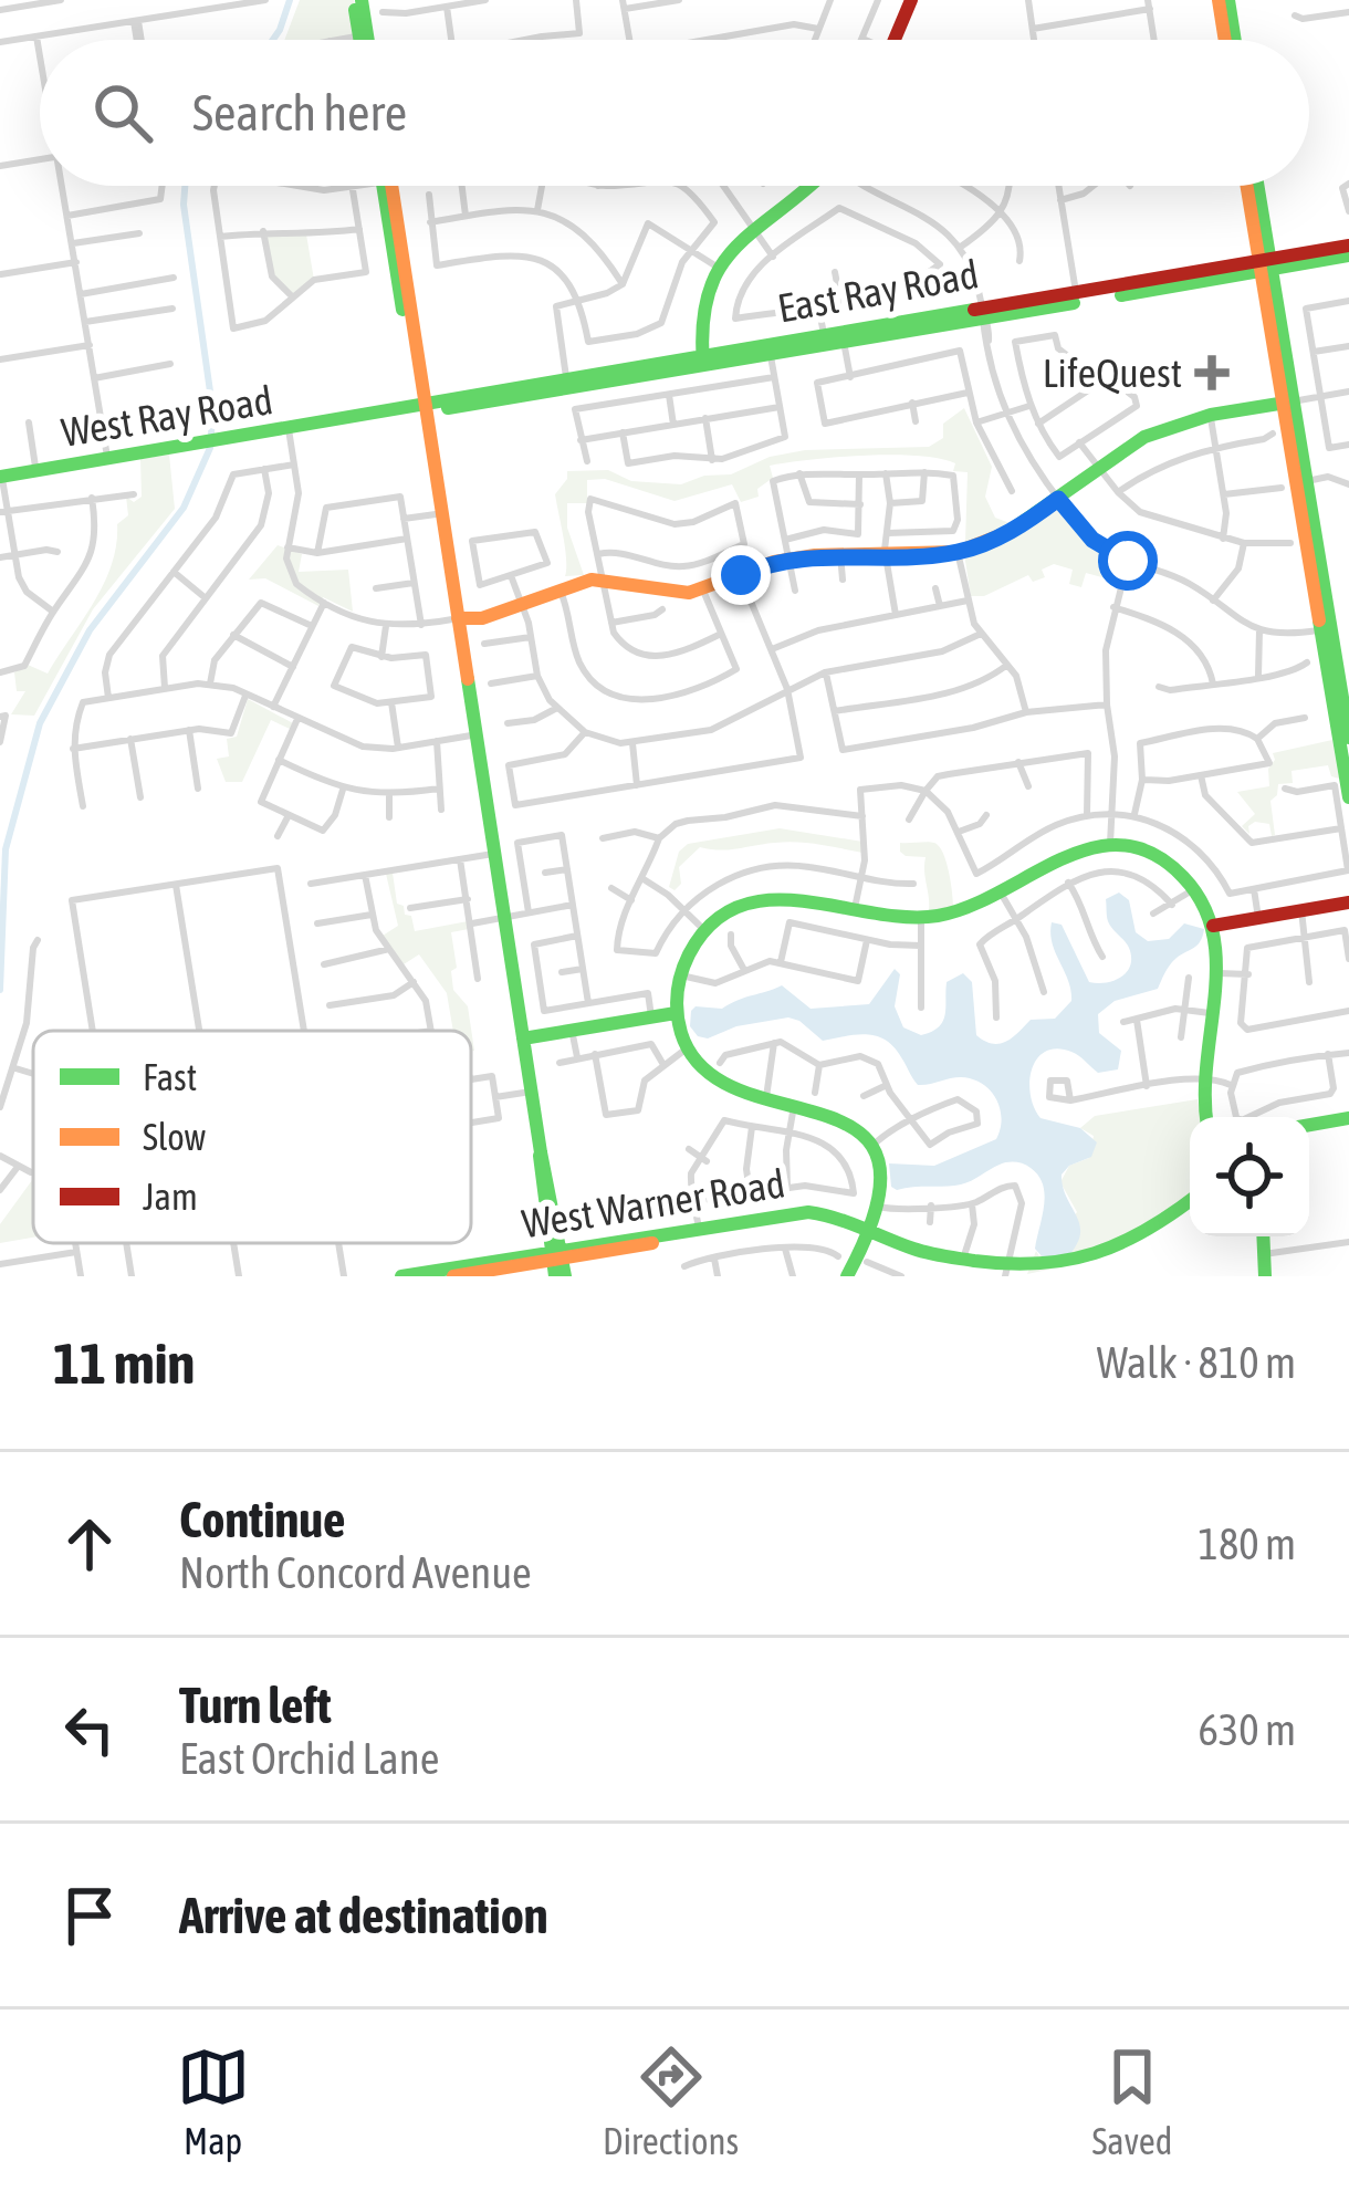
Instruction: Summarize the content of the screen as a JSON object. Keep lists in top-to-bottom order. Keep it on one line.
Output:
{"streets":{"main road":["East Ray Road","West Ray Road","West Warner Road"]},"crossings":[["East Ray Road","West Ray Road"]],"places":{"health":["LifeQuest"]},"legend":["Fast","Slow","Jam"],"page":{"search":"Search here","heading":["11 min","Walk · 810 m"],"list":[["Continue","North Concord Avenue","180 m"],["Turn left","East Orchid Lane","630 m"],"Arrive at destination"],"nav":["Map","Directions","Saved"]}}
